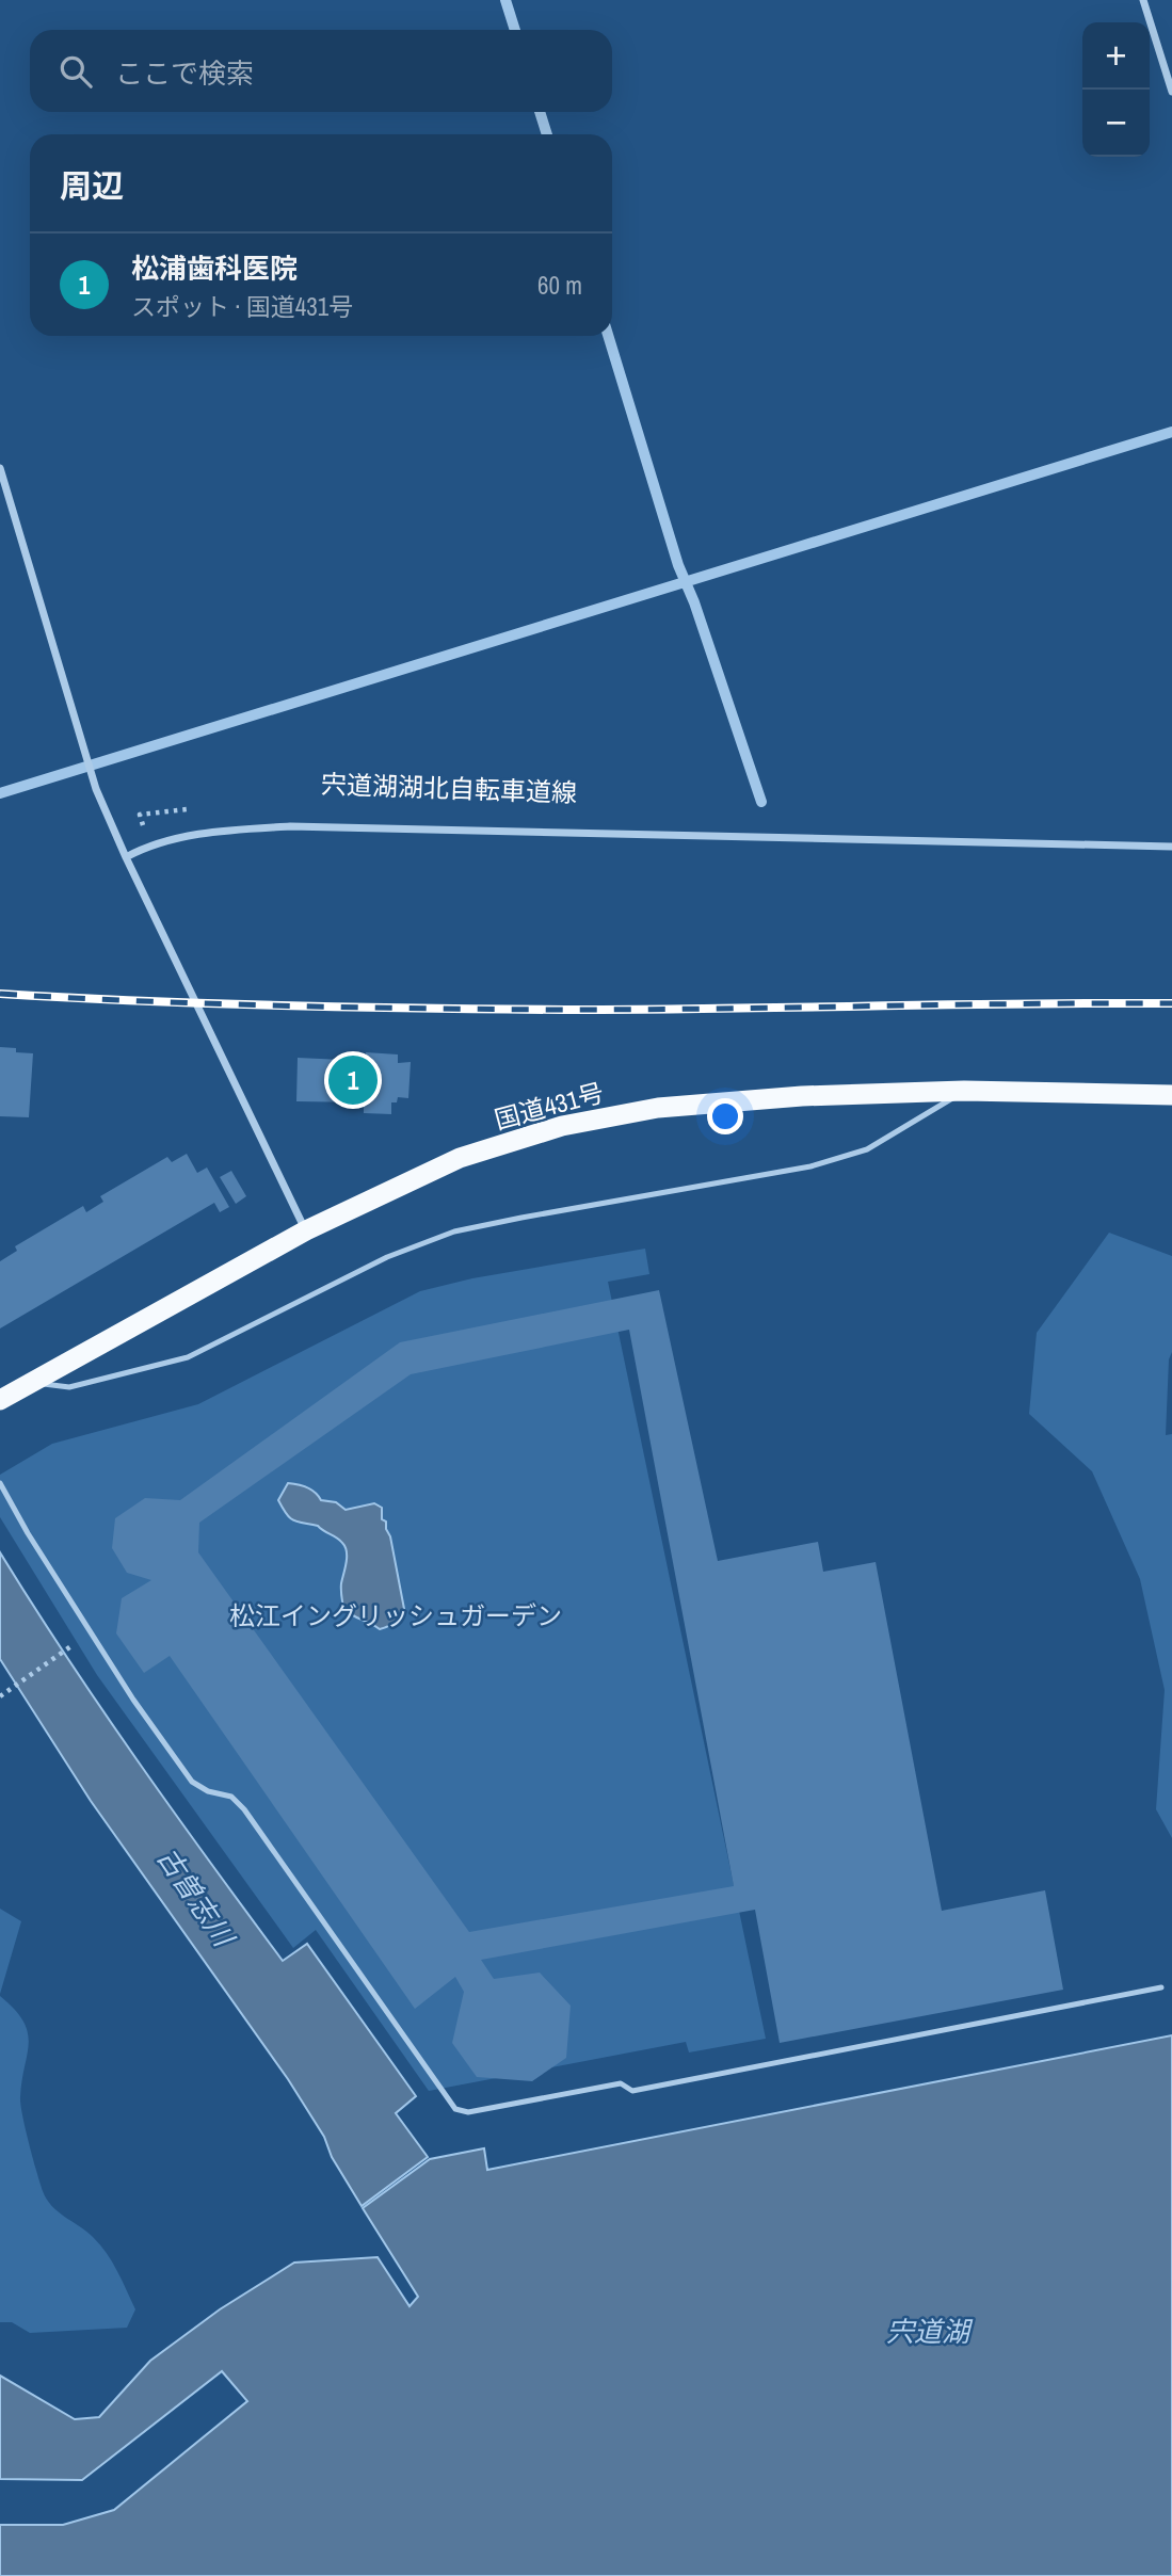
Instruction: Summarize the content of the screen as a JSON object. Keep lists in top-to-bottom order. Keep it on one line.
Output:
{"streets":{"highway":["国道431号"]},"water":["古曽志川","宍道湖"],"parks":["松江イングリッシュガーデン"],"page":{"map_buttons":["+","−"],"search":"ここで検索","heading":"周辺","list":[{"mark":"1","name":"松浦歯科医院","note":"スポット · 国道431号","value":"60 m"}],"pins":"1"}}
